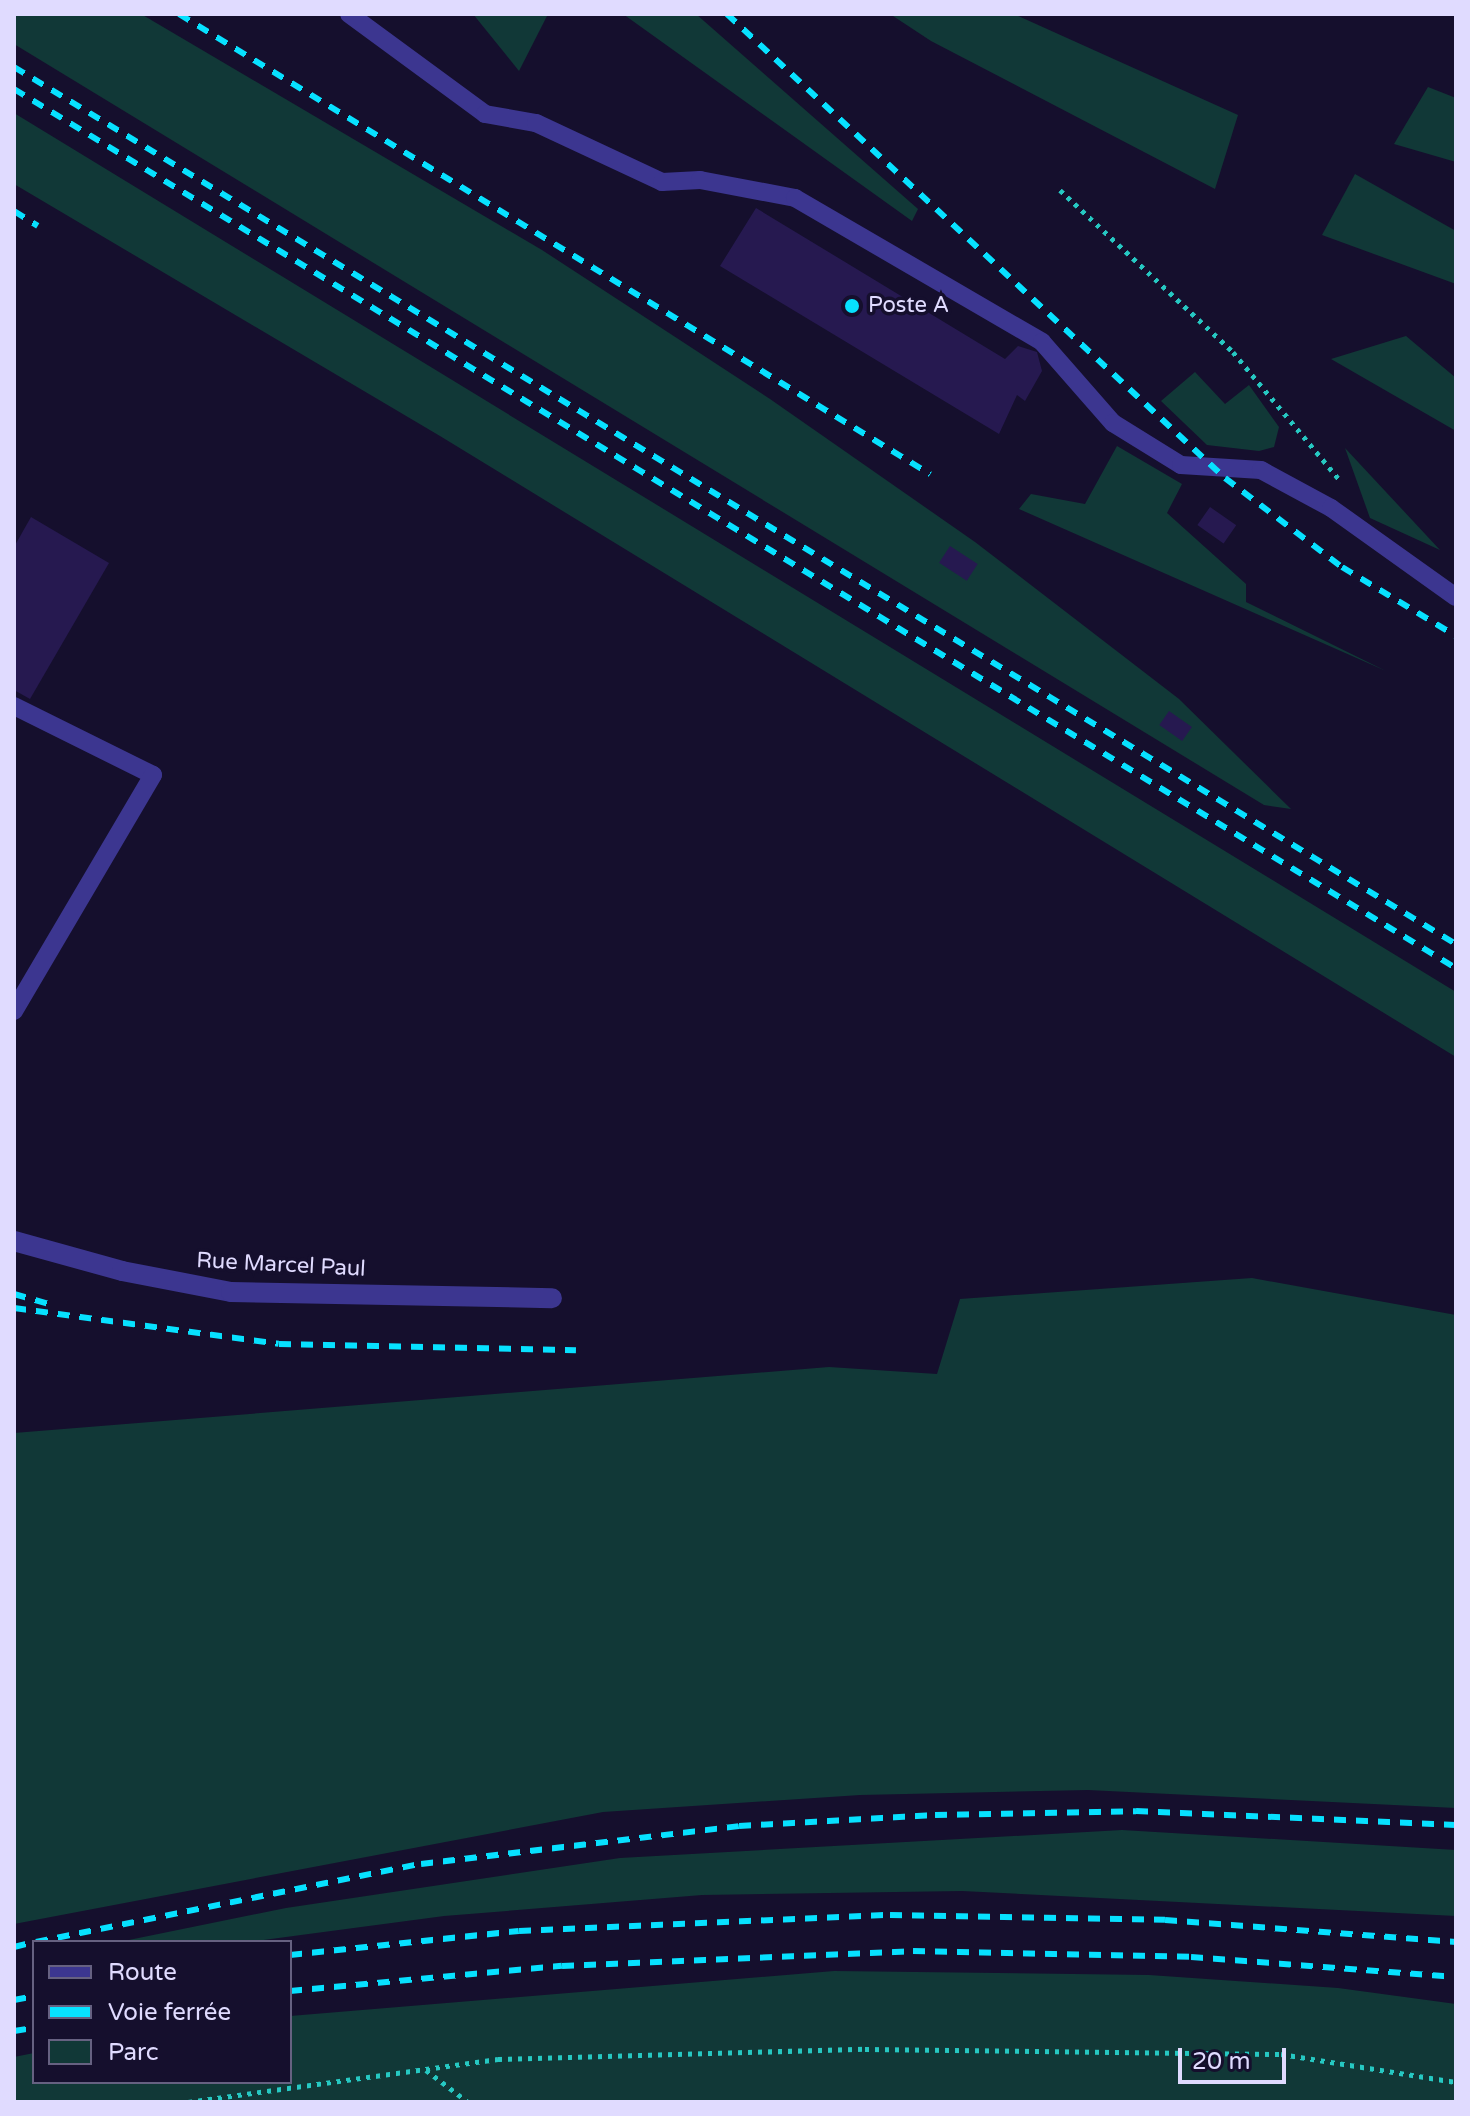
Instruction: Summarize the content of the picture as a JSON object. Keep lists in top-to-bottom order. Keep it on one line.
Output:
{"streets":{"street":["Rue Marcel Paul"]},"places":["Poste A"],"legend":["Route","Voie ferrée","Parc"],"scale_bar":"20 m"}
